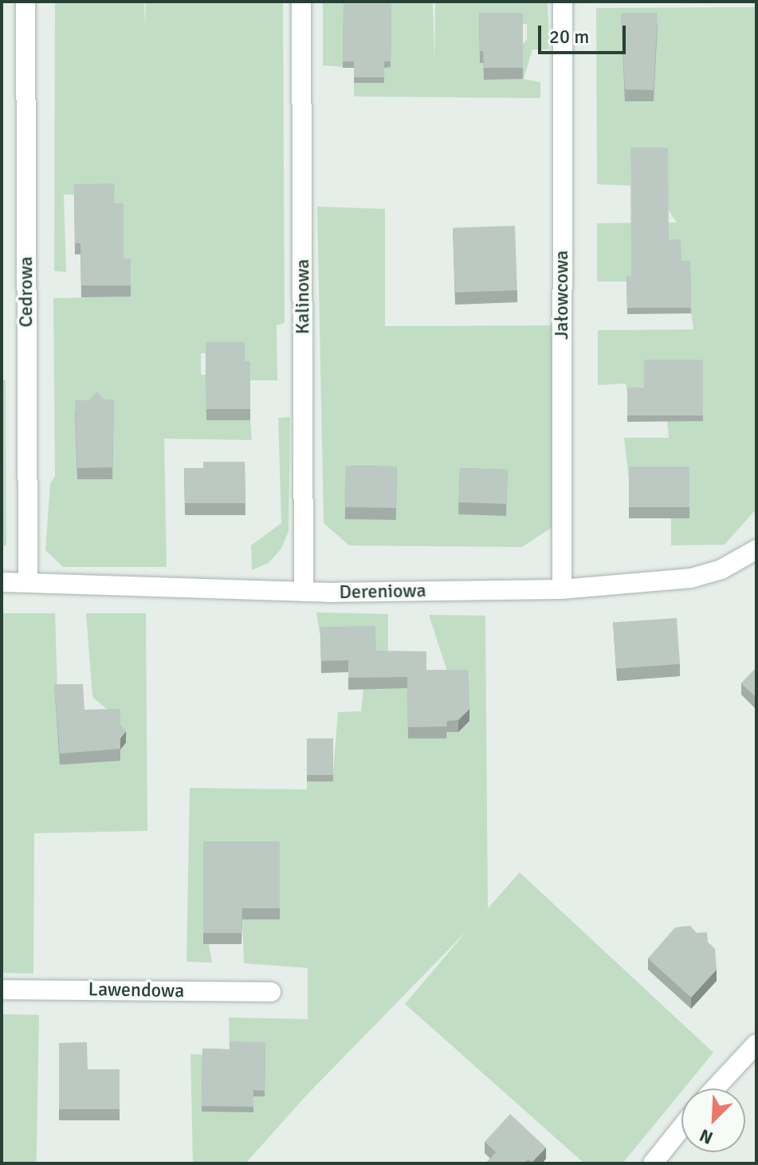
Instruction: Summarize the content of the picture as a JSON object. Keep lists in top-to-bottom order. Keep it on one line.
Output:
{"streets":{"street":["Cedrowa","Jałowcowa","Kalinowa","Dereniowa","Lawendowa"]},"crossings":[["Cedrowa","Dereniowa"],["Jałowcowa","Dereniowa"],["Kalinowa","Dereniowa"]],"scale_bar":"20 m","north":"bottom left"}
